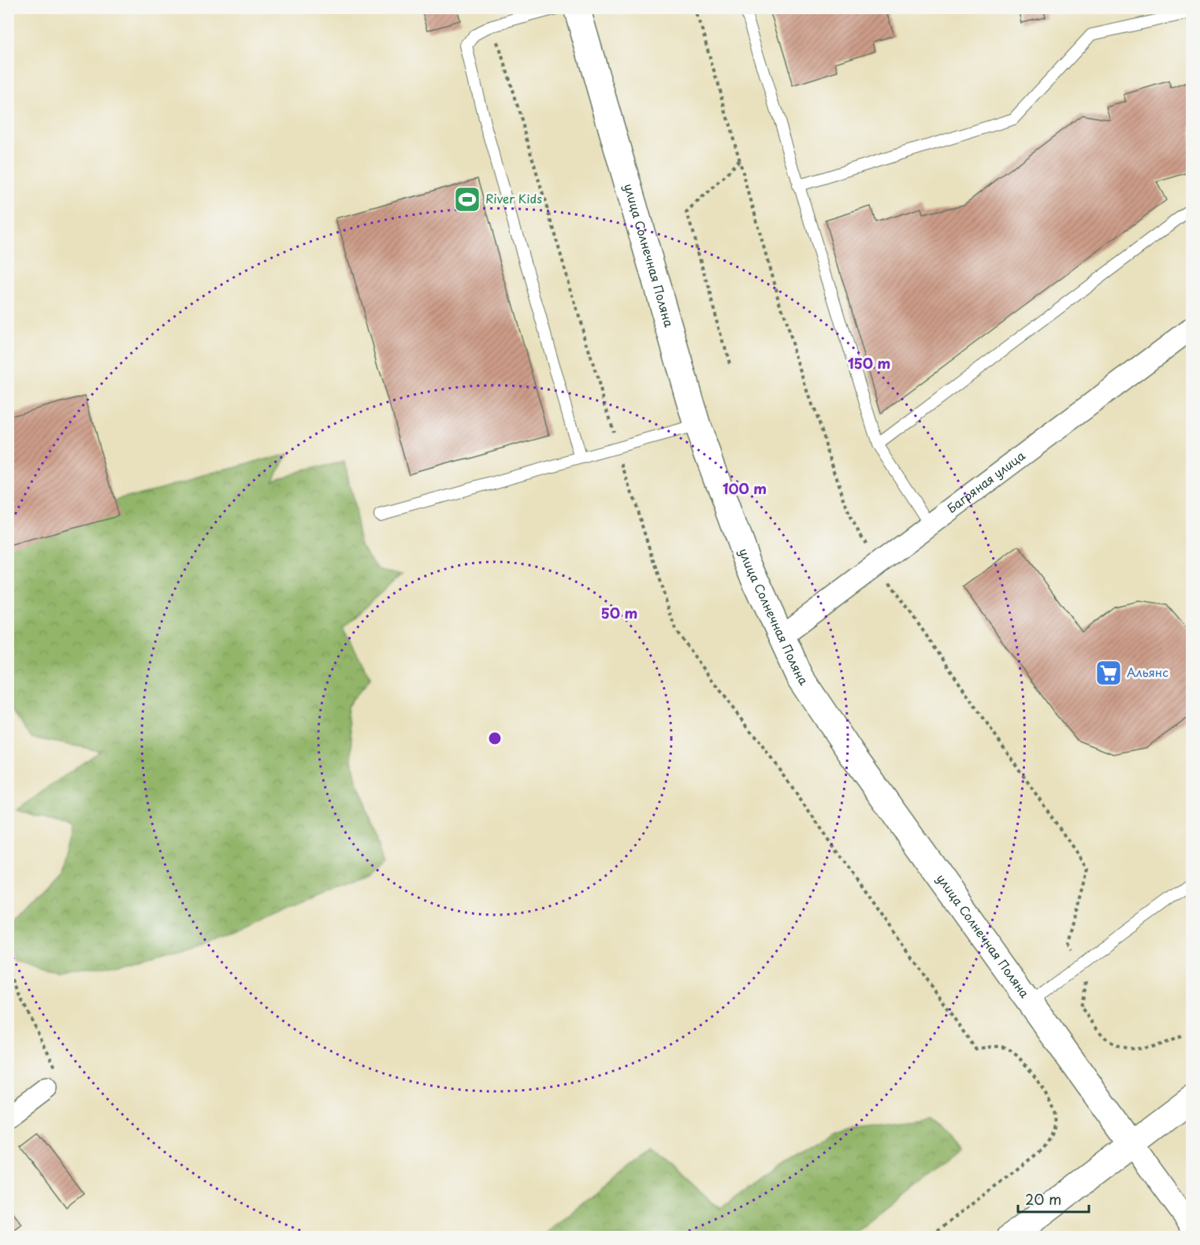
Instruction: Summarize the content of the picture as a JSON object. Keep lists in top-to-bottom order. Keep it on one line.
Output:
{"streets":{"street":["улица Солнечная Поляна","Багряная улица"]},"crossings":[["улица Солнечная Поляна","Багряная улица"]],"places":{"sports":["River Kids"],"supermarket":["Альянс"]},"scale_bar":"20 m","rings":["150 m","100 m","50 m"]}
